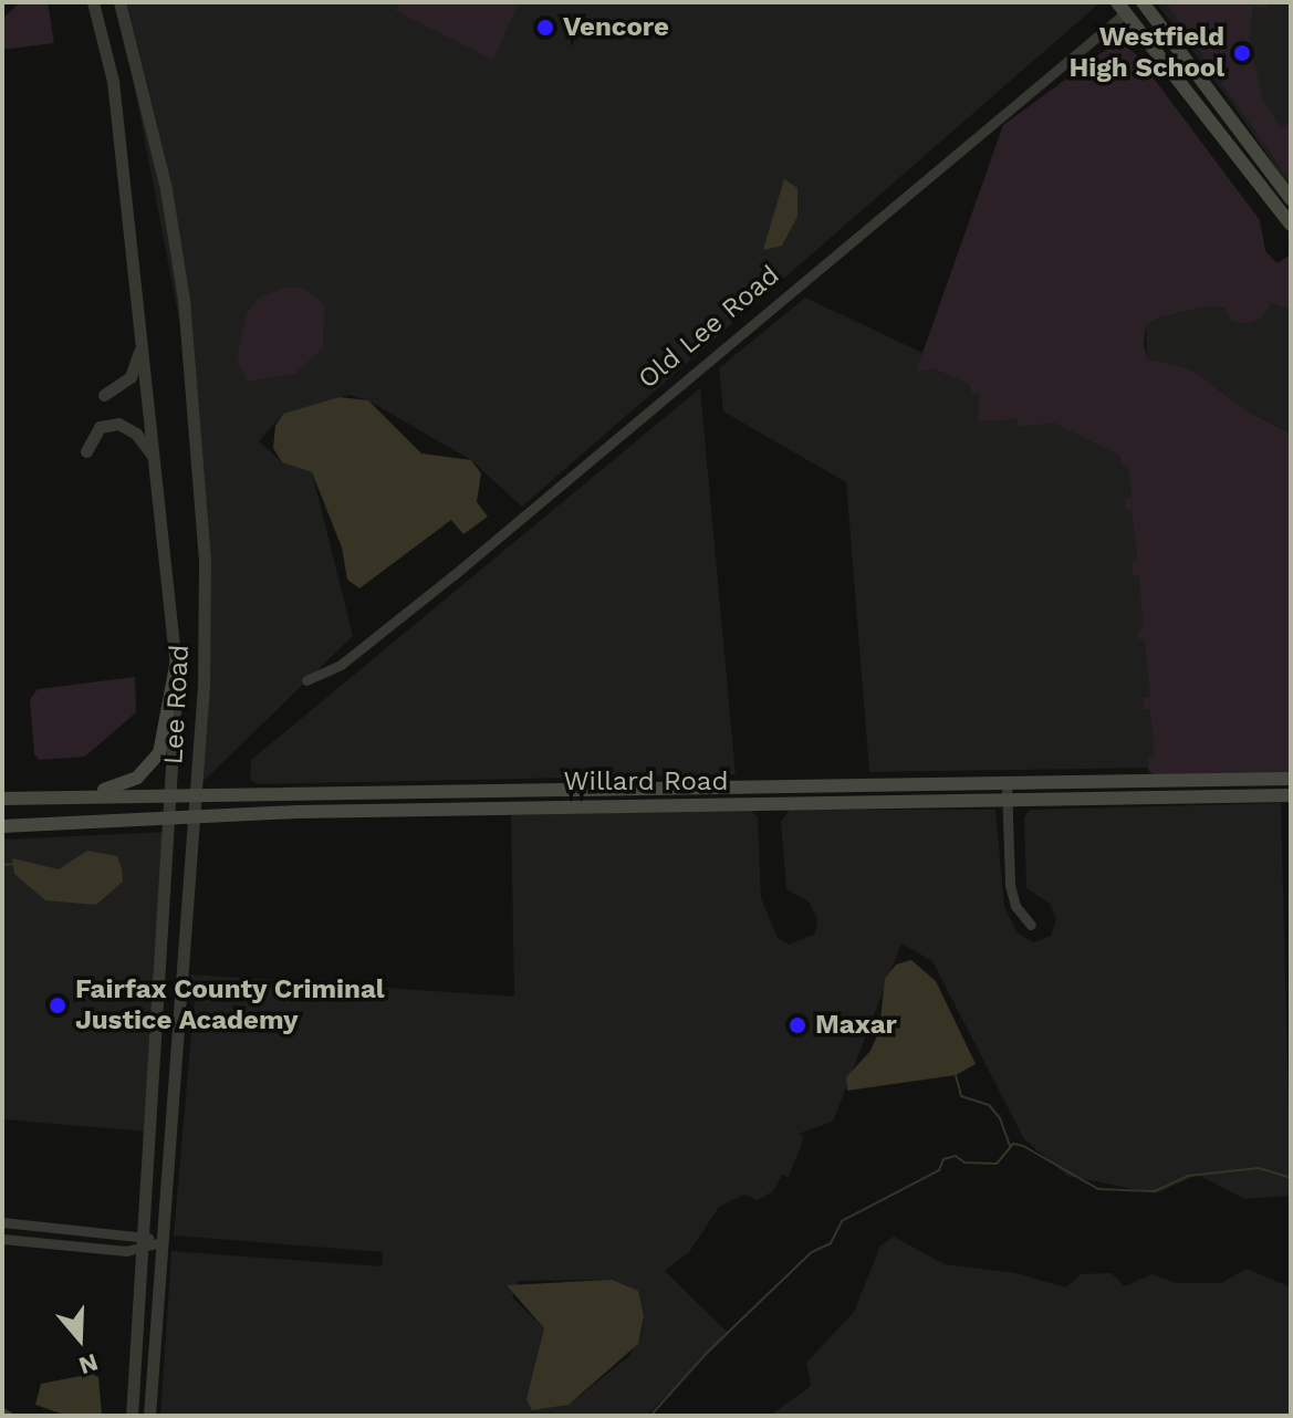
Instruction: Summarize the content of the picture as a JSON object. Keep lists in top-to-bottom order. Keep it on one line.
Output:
{"streets":{"main road":["Willard Road"],"street":["Old Lee Road","Lee Road"]},"crossings":[["Lee Road","Willard Road"]],"places":["Vencore","Westfield High School","Fairfax County Criminal Justice Academy","Maxar"],"north":"bottom"}
